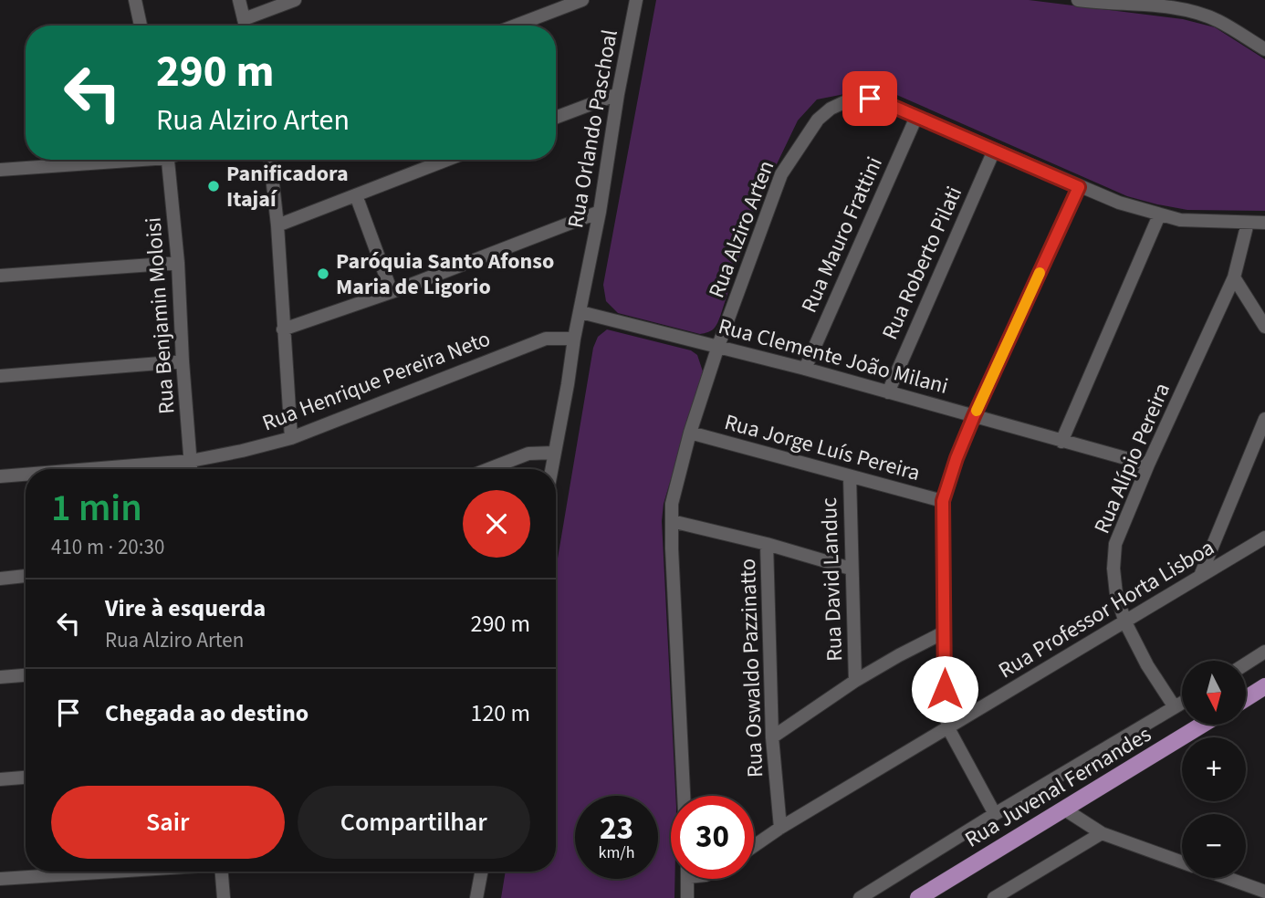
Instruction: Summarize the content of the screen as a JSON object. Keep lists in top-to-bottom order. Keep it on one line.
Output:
{"streets":{"main road":["Rua Juvenal Fernandes"],"street":["Rua Orlando Paschoal","Rua Alziro Arten","Rua Mauro Frattini","Rua Roberto Pilati","Rua Benjamin Moloisi","Rua Clemente João Milani","Rua Henrique Pereira Neto","Rua Jorge Luís Pereira","Rua Alípio Pereira","Rua David Landuc","Rua Professor Horta Lisboa","Rua Oswaldo Pazzinatto"]},"crossings":[["Rua Orlando Paschoal","Rua Clemente João Milani"],["Rua Orlando Paschoal","Rua Henrique Pereira Neto"],["Rua Alziro Arten","Rua Mauro Frattini"],["Rua Alziro Arten","Rua Roberto Pilati"],["Rua Alziro Arten","Rua Clemente João Milani"],["Rua Alziro Arten","Rua Jorge Luís Pereira"],["Rua Alziro Arten","Rua Alípio Pereira"],["Rua Mauro Frattini","Rua Clemente João Milani"],["Rua Roberto Pilati","Rua Clemente João Milani"],["Rua Benjamin Moloisi","Rua Henrique Pereira Neto"],["Rua Clemente João Milani","Rua Alípio Pereira"],["Rua Jorge Luís Pereira","Rua David Landuc"],["Rua Alípio Pereira","Rua Professor Horta Lisboa"],["Rua Alípio Pereira","Rua Juvenal Fernandes"],["Rua Professor Horta Lisboa","Rua Oswaldo Pazzinatto"]],"places":["Panificadora Itajaí","Paróquia Santo Afonso Maria de Ligorio"],"north":"bottom","page":{"turn":["290 m","Rua Alziro Arten"],"heading":["1 min","410 m · 20:30"],"list":[{"name":"Vire à esquerda","note":"Rua Alziro Arten","value":"290 m"},{"name":"Chegada ao destino","value":"120 m"}],"map_buttons":["+","−"],"buttons":["Sair","Compartilhar"],"speed":"23 km/h","limit":"30"}}
